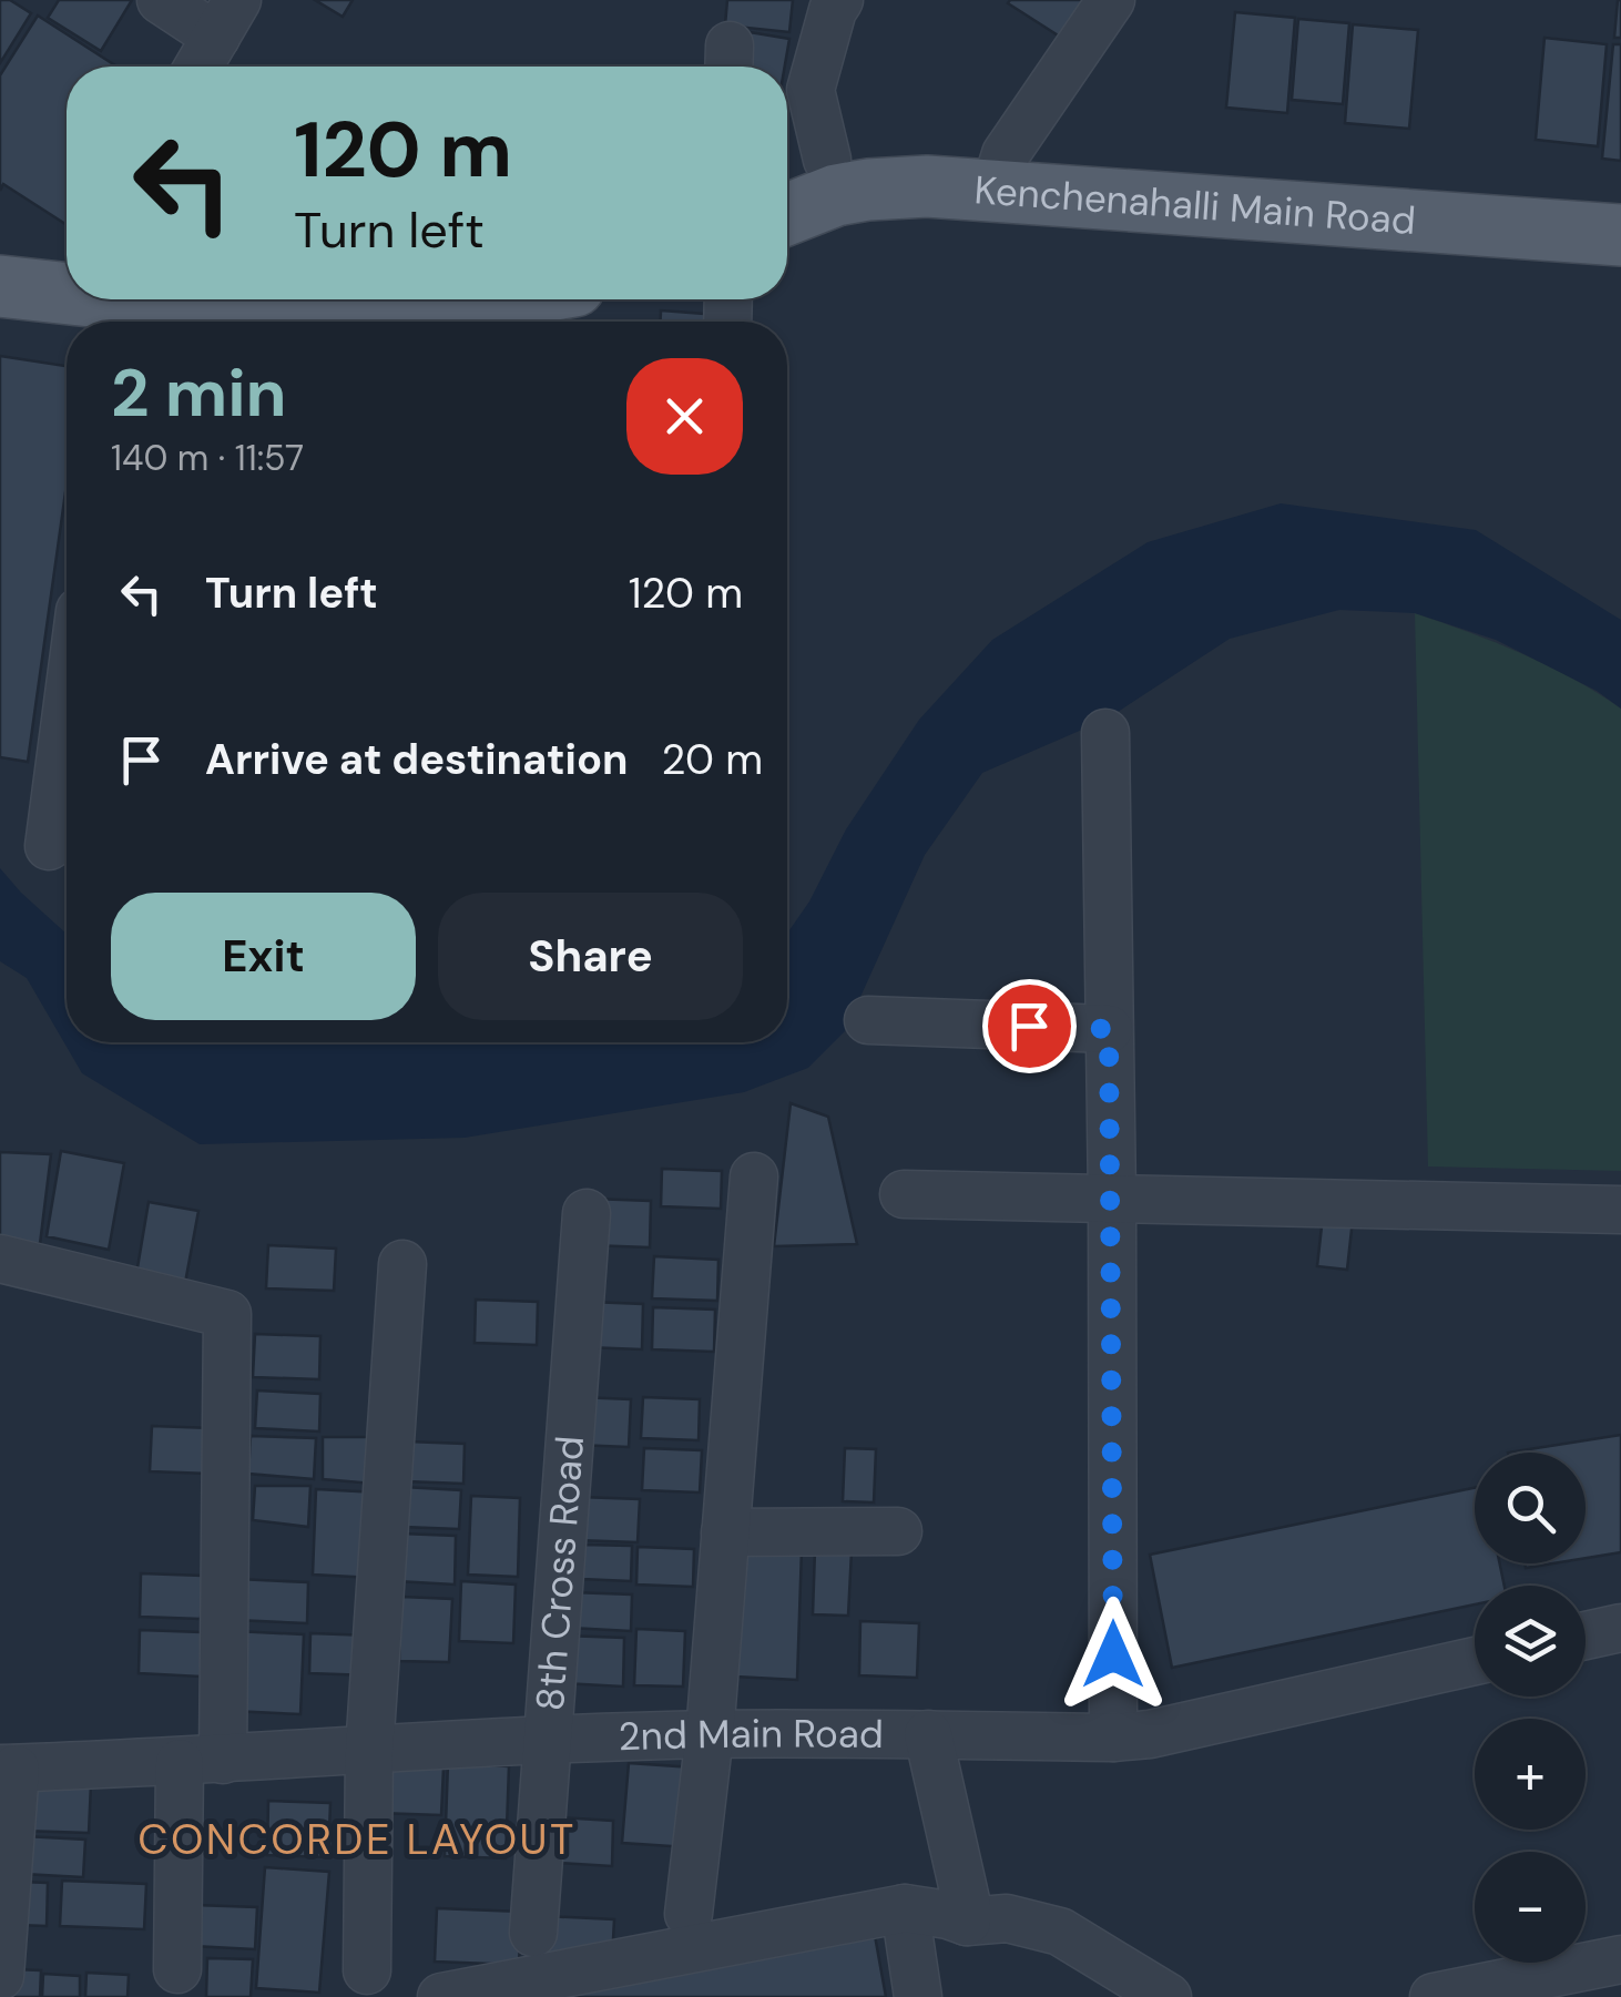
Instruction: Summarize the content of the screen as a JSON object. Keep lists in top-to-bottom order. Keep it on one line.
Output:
{"streets":{"main road":["Kenchenahalli Main Road"],"street":["8th Cross Road","2nd Main Road"]},"crossings":[["8th Cross Road","2nd Main Road"]],"districts":["CONCORDE LAYOUT"],"page":{"turn":["120 m","Turn left"],"heading":["2 min","140 m · 11:57"],"list":[{"name":"Turn left","value":"120 m"},{"name":"Arrive at destination","value":"20 m"}],"buttons":["Exit","Share"],"map_buttons":["+","−"]}}
